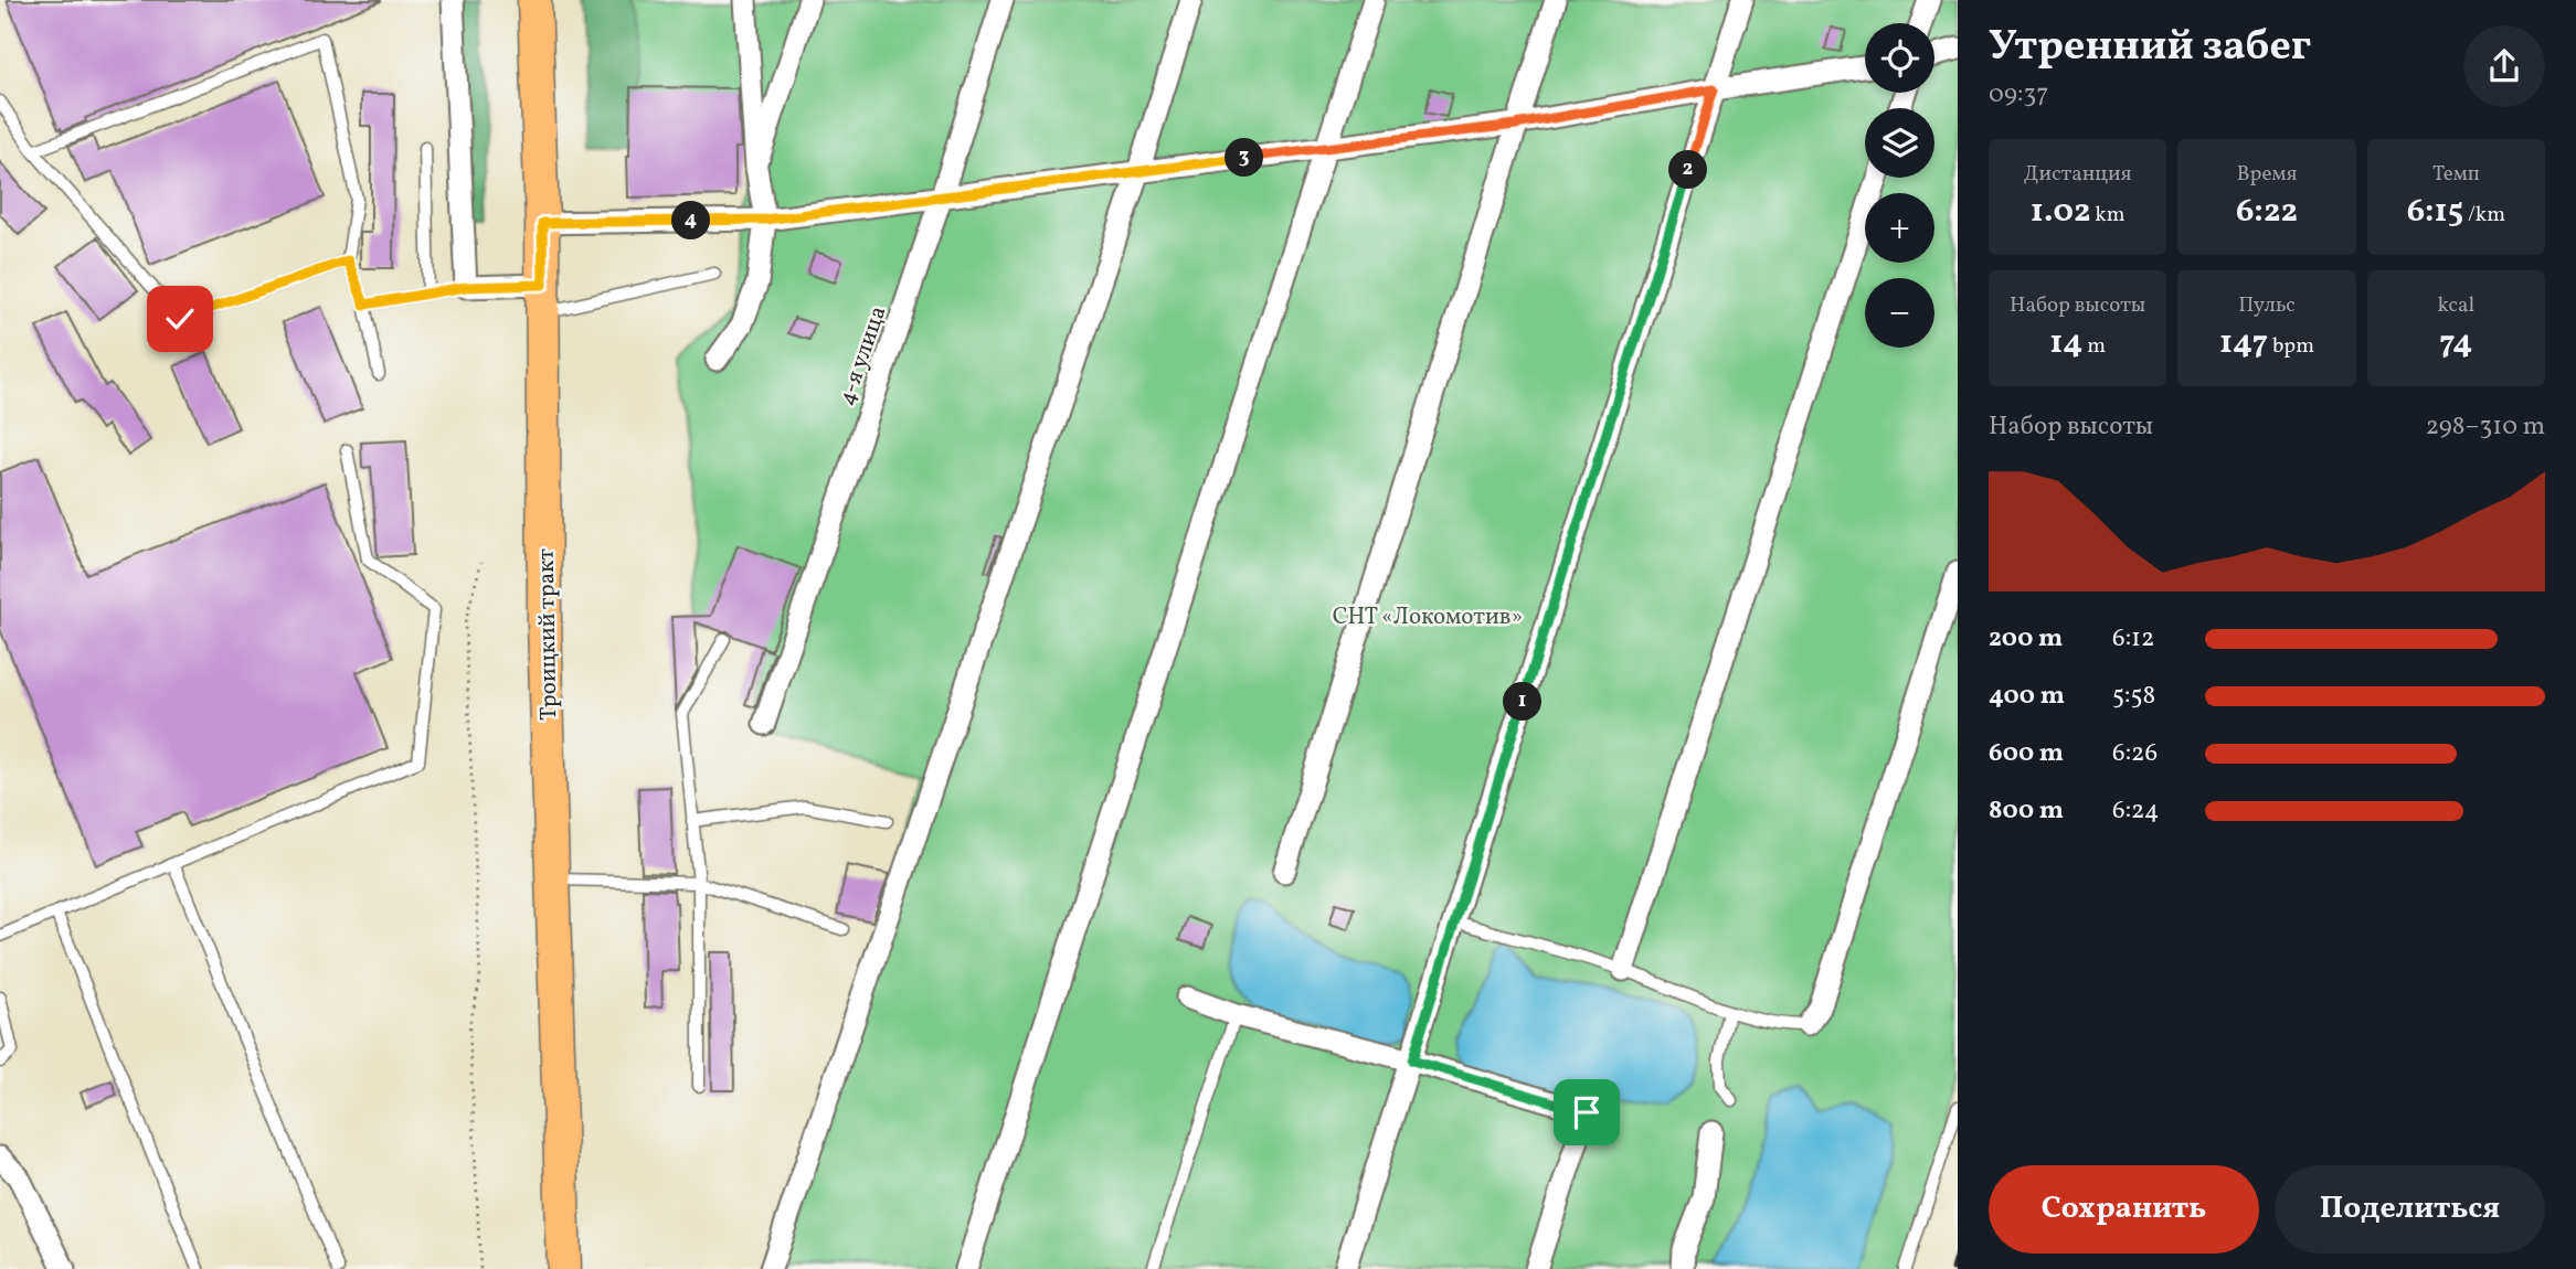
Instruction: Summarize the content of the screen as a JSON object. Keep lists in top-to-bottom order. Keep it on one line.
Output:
{"streets":{"main road":["Троицкий тракт"],"street":["4-я улица"]},"parks":["СНТ «Локомотив»"],"page":{"heading":["Утренний забег","09:37"],"map_buttons":["+","−"],"stats":[["Дистанция","1.02 km"],["Время","6:22"],["Темп","6:15 /km"],["Набор высоты","14 m"],["Пульс","147 bpm"],["kcal","74"]],"pins":["3","2","4","1"],"chart":["Набор высоты","298–310 m"],"list":[{"name":"200 m","note":"6:12"},{"name":"400 m","note":"5:58"},{"name":"600 m","note":"6:26"},{"name":"800 m","note":"6:24"}],"buttons":["Сохранить","Поделиться"]}}
